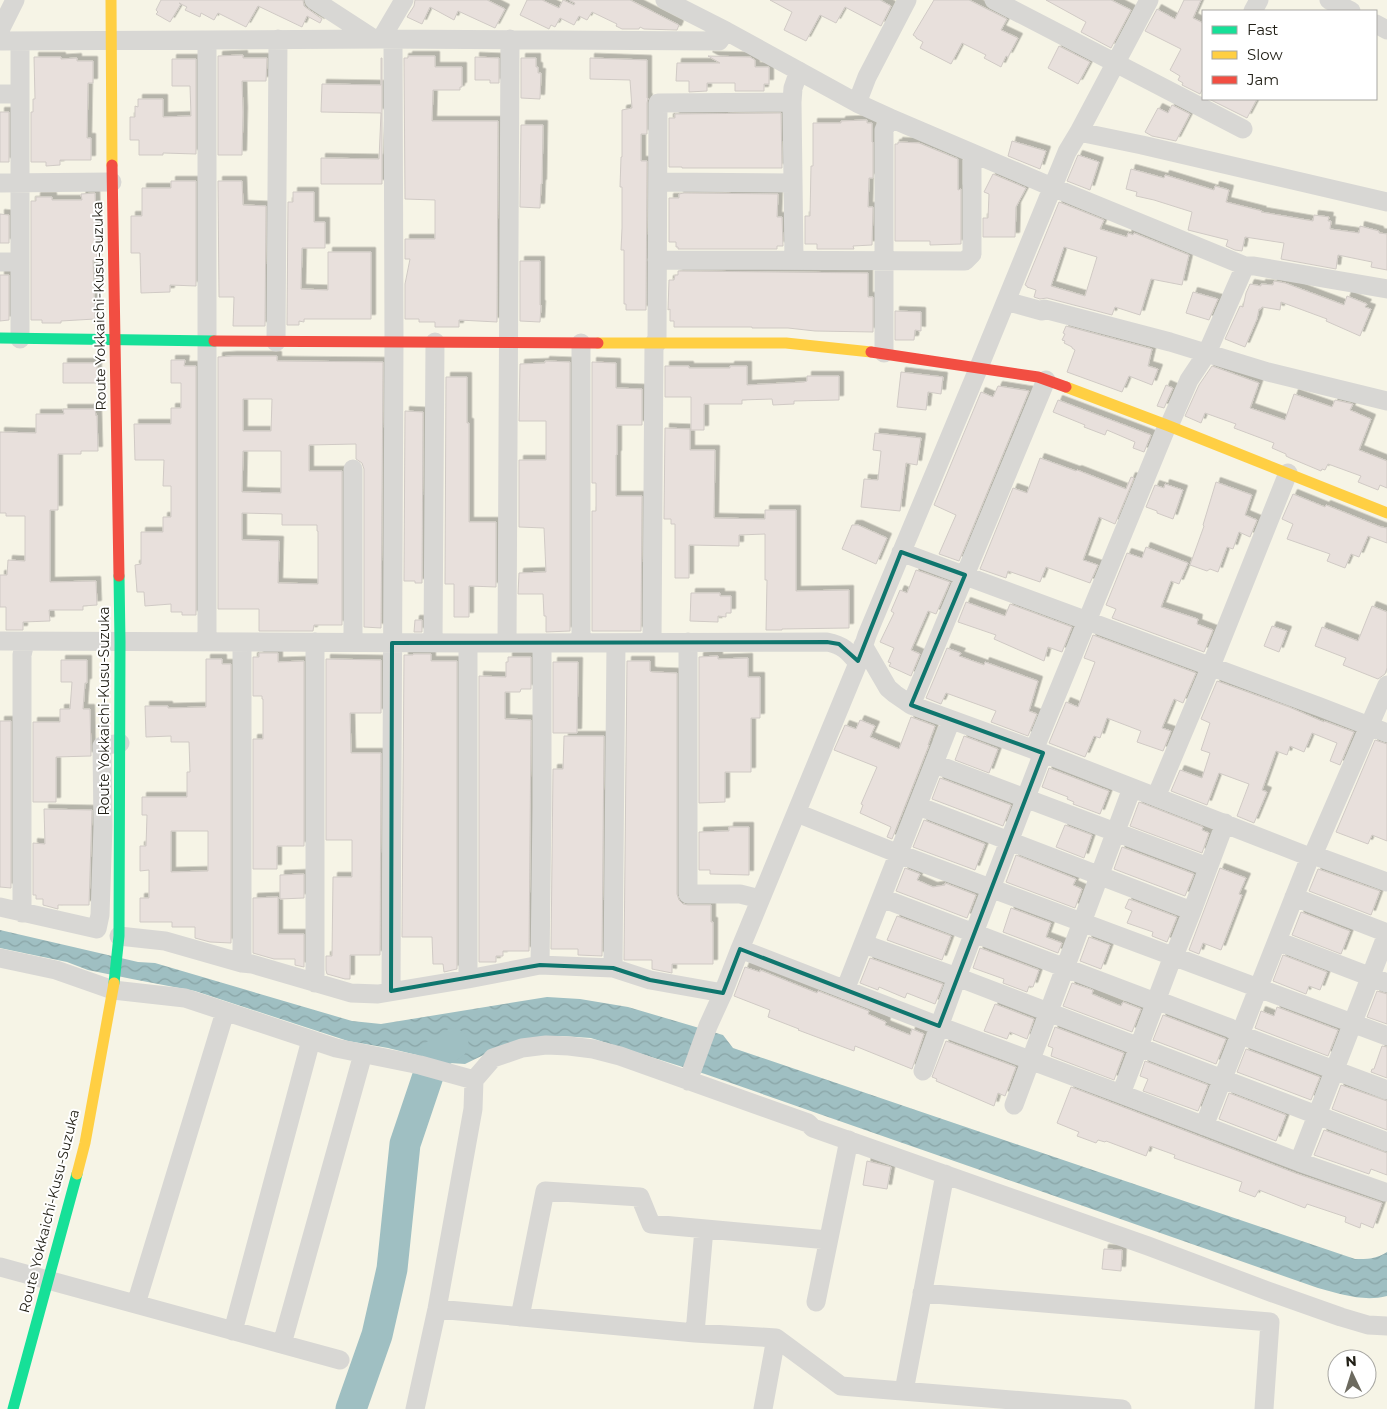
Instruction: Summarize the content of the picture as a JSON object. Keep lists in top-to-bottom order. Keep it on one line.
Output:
{"streets":{"street":["Route Yokkaichi-Kusu-Suzuka"]},"legend":["Fast","Slow","Jam"],"north":"top"}
